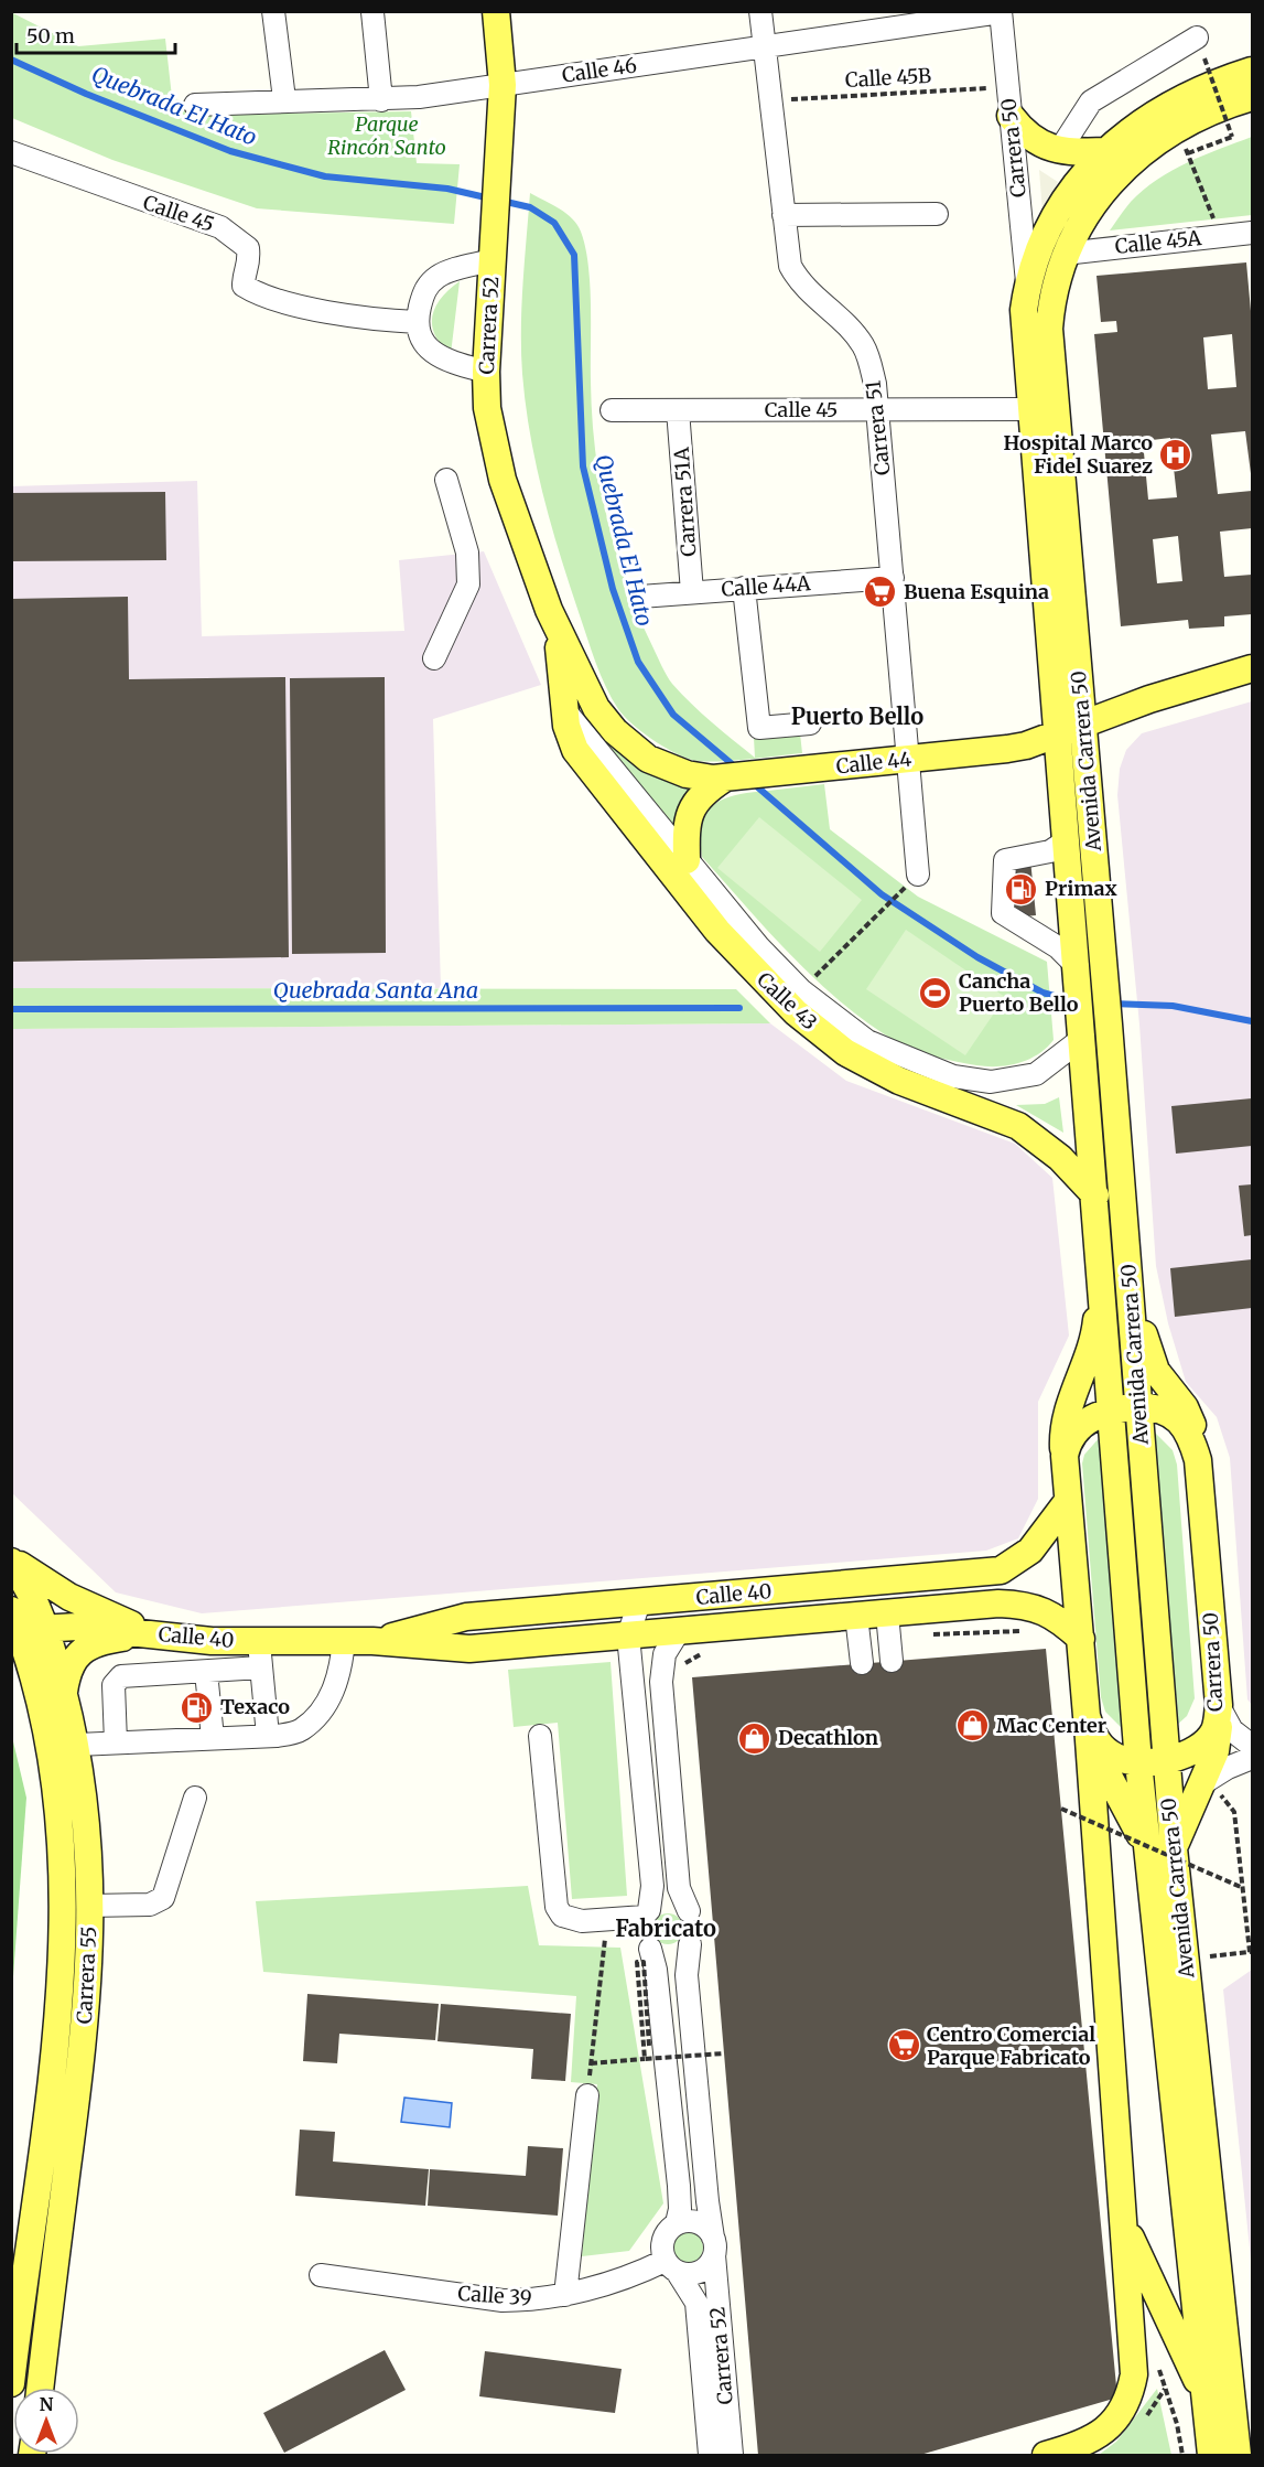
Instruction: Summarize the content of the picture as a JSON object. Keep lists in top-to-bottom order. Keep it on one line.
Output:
{"streets":{"main road":["Carrera 50","Carrera 52","Avenida Carrera 50","Calle 44","Calle 43","Calle 40","Carrera 55"],"street":["Calle 46","Calle 45","Calle 45A","Carrera 51","Carrera 51A","Calle 44A","Calle 39"],"path":["Calle 45B"]},"crossings":[["Calle 46","Carrera 50"],["Calle 46","Carrera 52"],["Calle 46","Carrera 51"],["Calle 45B","Carrera 50"],["Calle 45B","Carrera 51"],["Carrera 50","Avenida Carrera 50"],["Carrera 50","Calle 40"],["Calle 45","Carrera 51"],["Calle 45","Carrera 51A"],["Calle 45","Avenida Carrera 50"],["Calle 45A","Avenida Carrera 50"],["Carrera 52","Calle 44"],["Carrera 52","Calle 43"],["Carrera 52","Calle 39"],["Carrera 51","Calle 44A"],["Carrera 51","Calle 44"],["Carrera 51A","Calle 44A"],["Avenida Carrera 50","Calle 44"],["Avenida Carrera 50","Calle 43"],["Calle 44","Calle 43"],["Calle 40","Carrera 55"]],"districts":["Puerto Bello","Fabricato"],"water":["Quebrada El Hato","Quebrada Santa Ana"],"parks":["Parque Rincón Santo"],"places":{"hospital":["Hospital Marco Fidel Suarez"],"supermarket":["Buena Esquina","Centro Comercial Parque Fabricato"],"fuel station":["Primax","Texaco"],"sports":["Cancha Puerto Bello"],"shop":["Mac Center","Decathlon"]},"scale_bar":"50 m","north":"top"}
